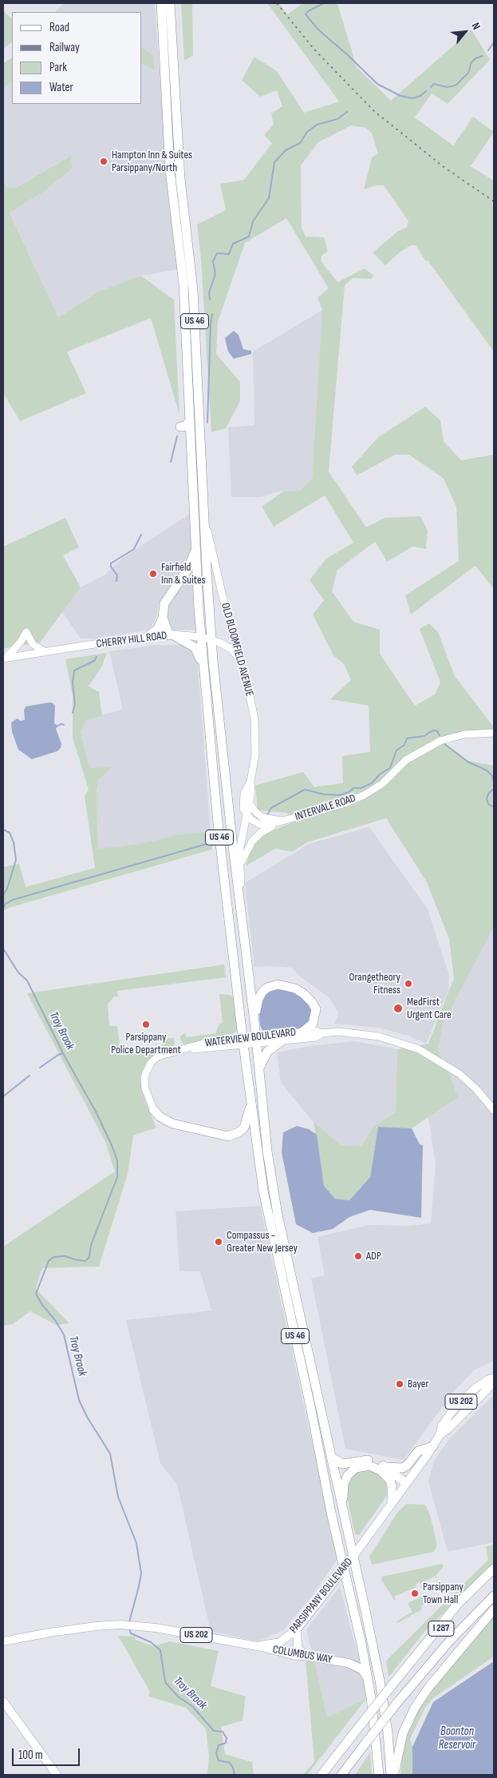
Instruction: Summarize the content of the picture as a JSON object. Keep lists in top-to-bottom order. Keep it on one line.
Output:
{"streets":{"highway":["US 46","I 287"],"main road":["US 202","PARSIPPANY BOULEVARD","COLUMBUS WAY"],"street":["CHERRY HILL ROAD","OLD BLOOMFIELD AVENUE","INTERVALE ROAD","WATERVIEW BOULEVARD"]},"crossings":[["US 46","CHERRY HILL ROAD"],["US 46","OLD BLOOMFIELD AVENUE"],["US 46","WATERVIEW BOULEVARD"],["US 46","PARSIPPANY BOULEVARD"],["CHERRY HILL ROAD","OLD BLOOMFIELD AVENUE"],["OLD BLOOMFIELD AVENUE","INTERVALE ROAD"],["PARSIPPANY BOULEVARD","COLUMBUS WAY"]],"water":["Troy Brook","Boonton Reservoir"],"places":["Hampton Inn & Suites Parsippany/North","Fairfield Inn & Suites","Orangetheory Fitness","MedFirst Urgent Care","Parsippany Police Department","Compassus - Greater New Jersey","ADP","Bayer","Parsippany Town Hall"],"legend":["Road","Railway","Park","Water"],"scale_bar":"100 m","north":"top right"}
